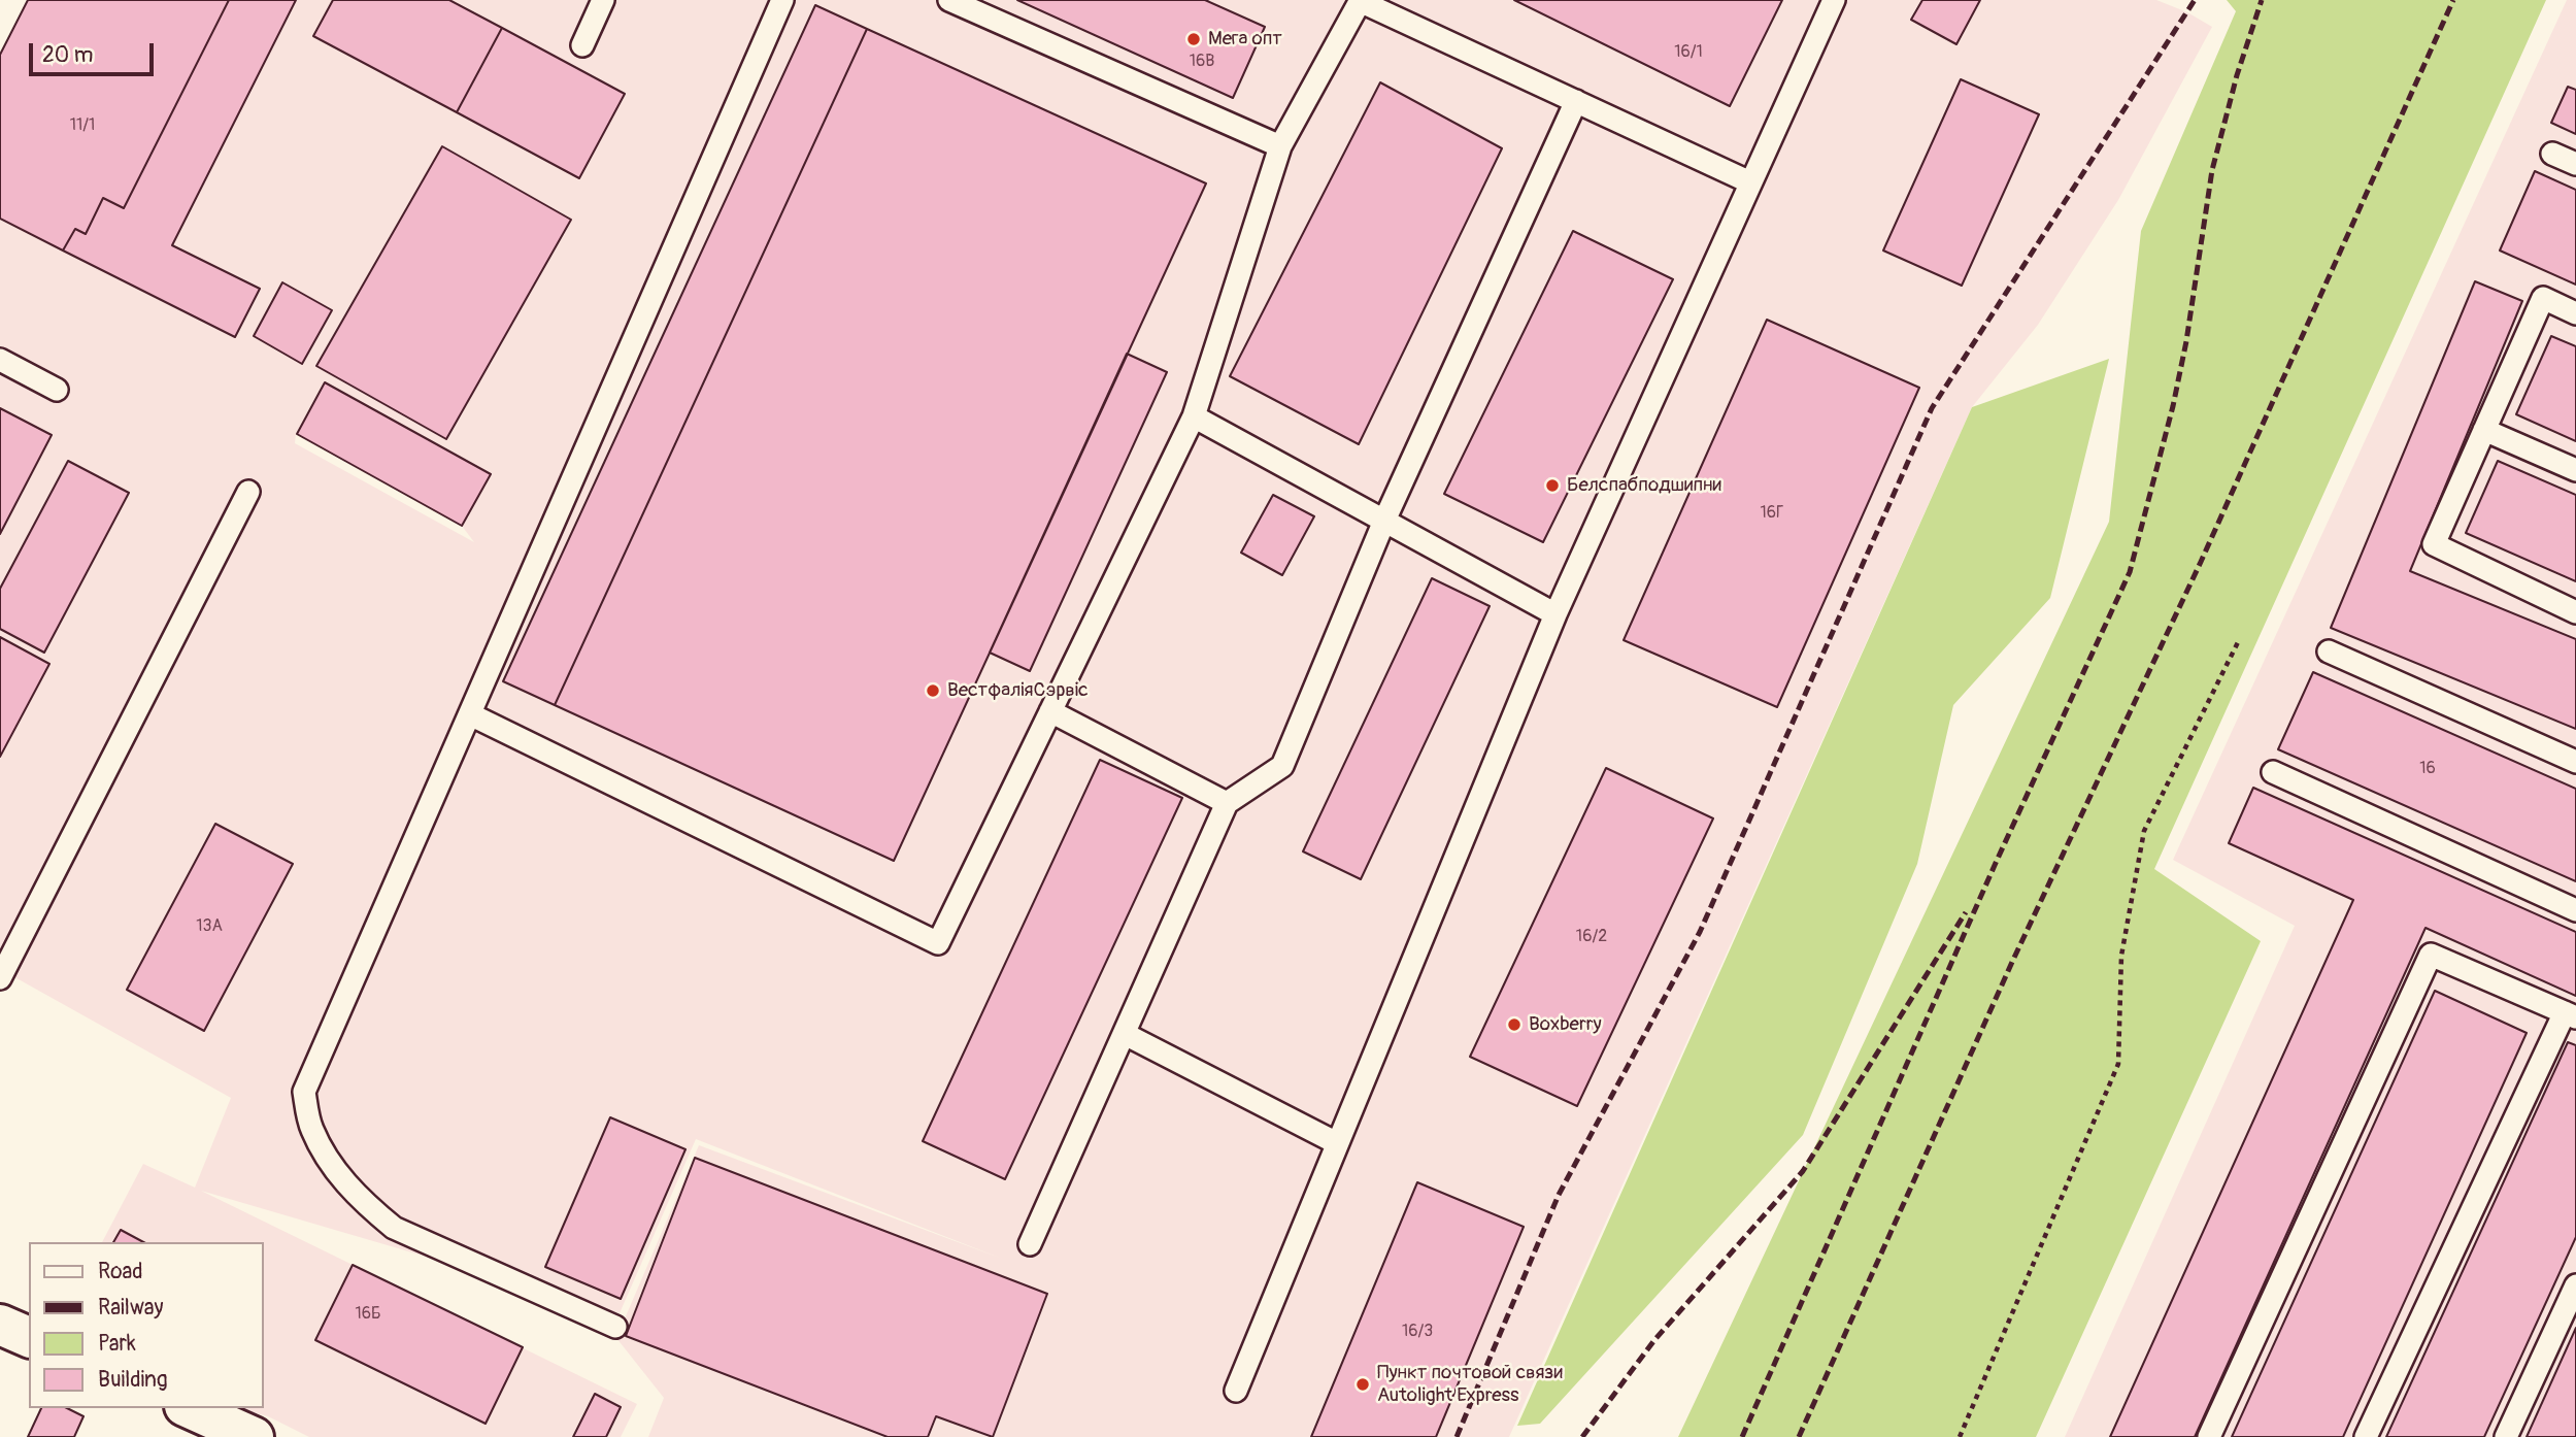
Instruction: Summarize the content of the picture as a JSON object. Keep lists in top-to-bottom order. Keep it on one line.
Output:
{"places":["Мега опт","Белспабподшипни","ВестфаліяСэрвіс","Boxberry","Пункт почтовой связи Autolight Express"],"house_numbers":["16/1","16В","11/1","16Г","16","13А","16/2","16Б","16/3"],"legend":["Road","Railway","Park","Building"],"scale_bar":"20 m"}
